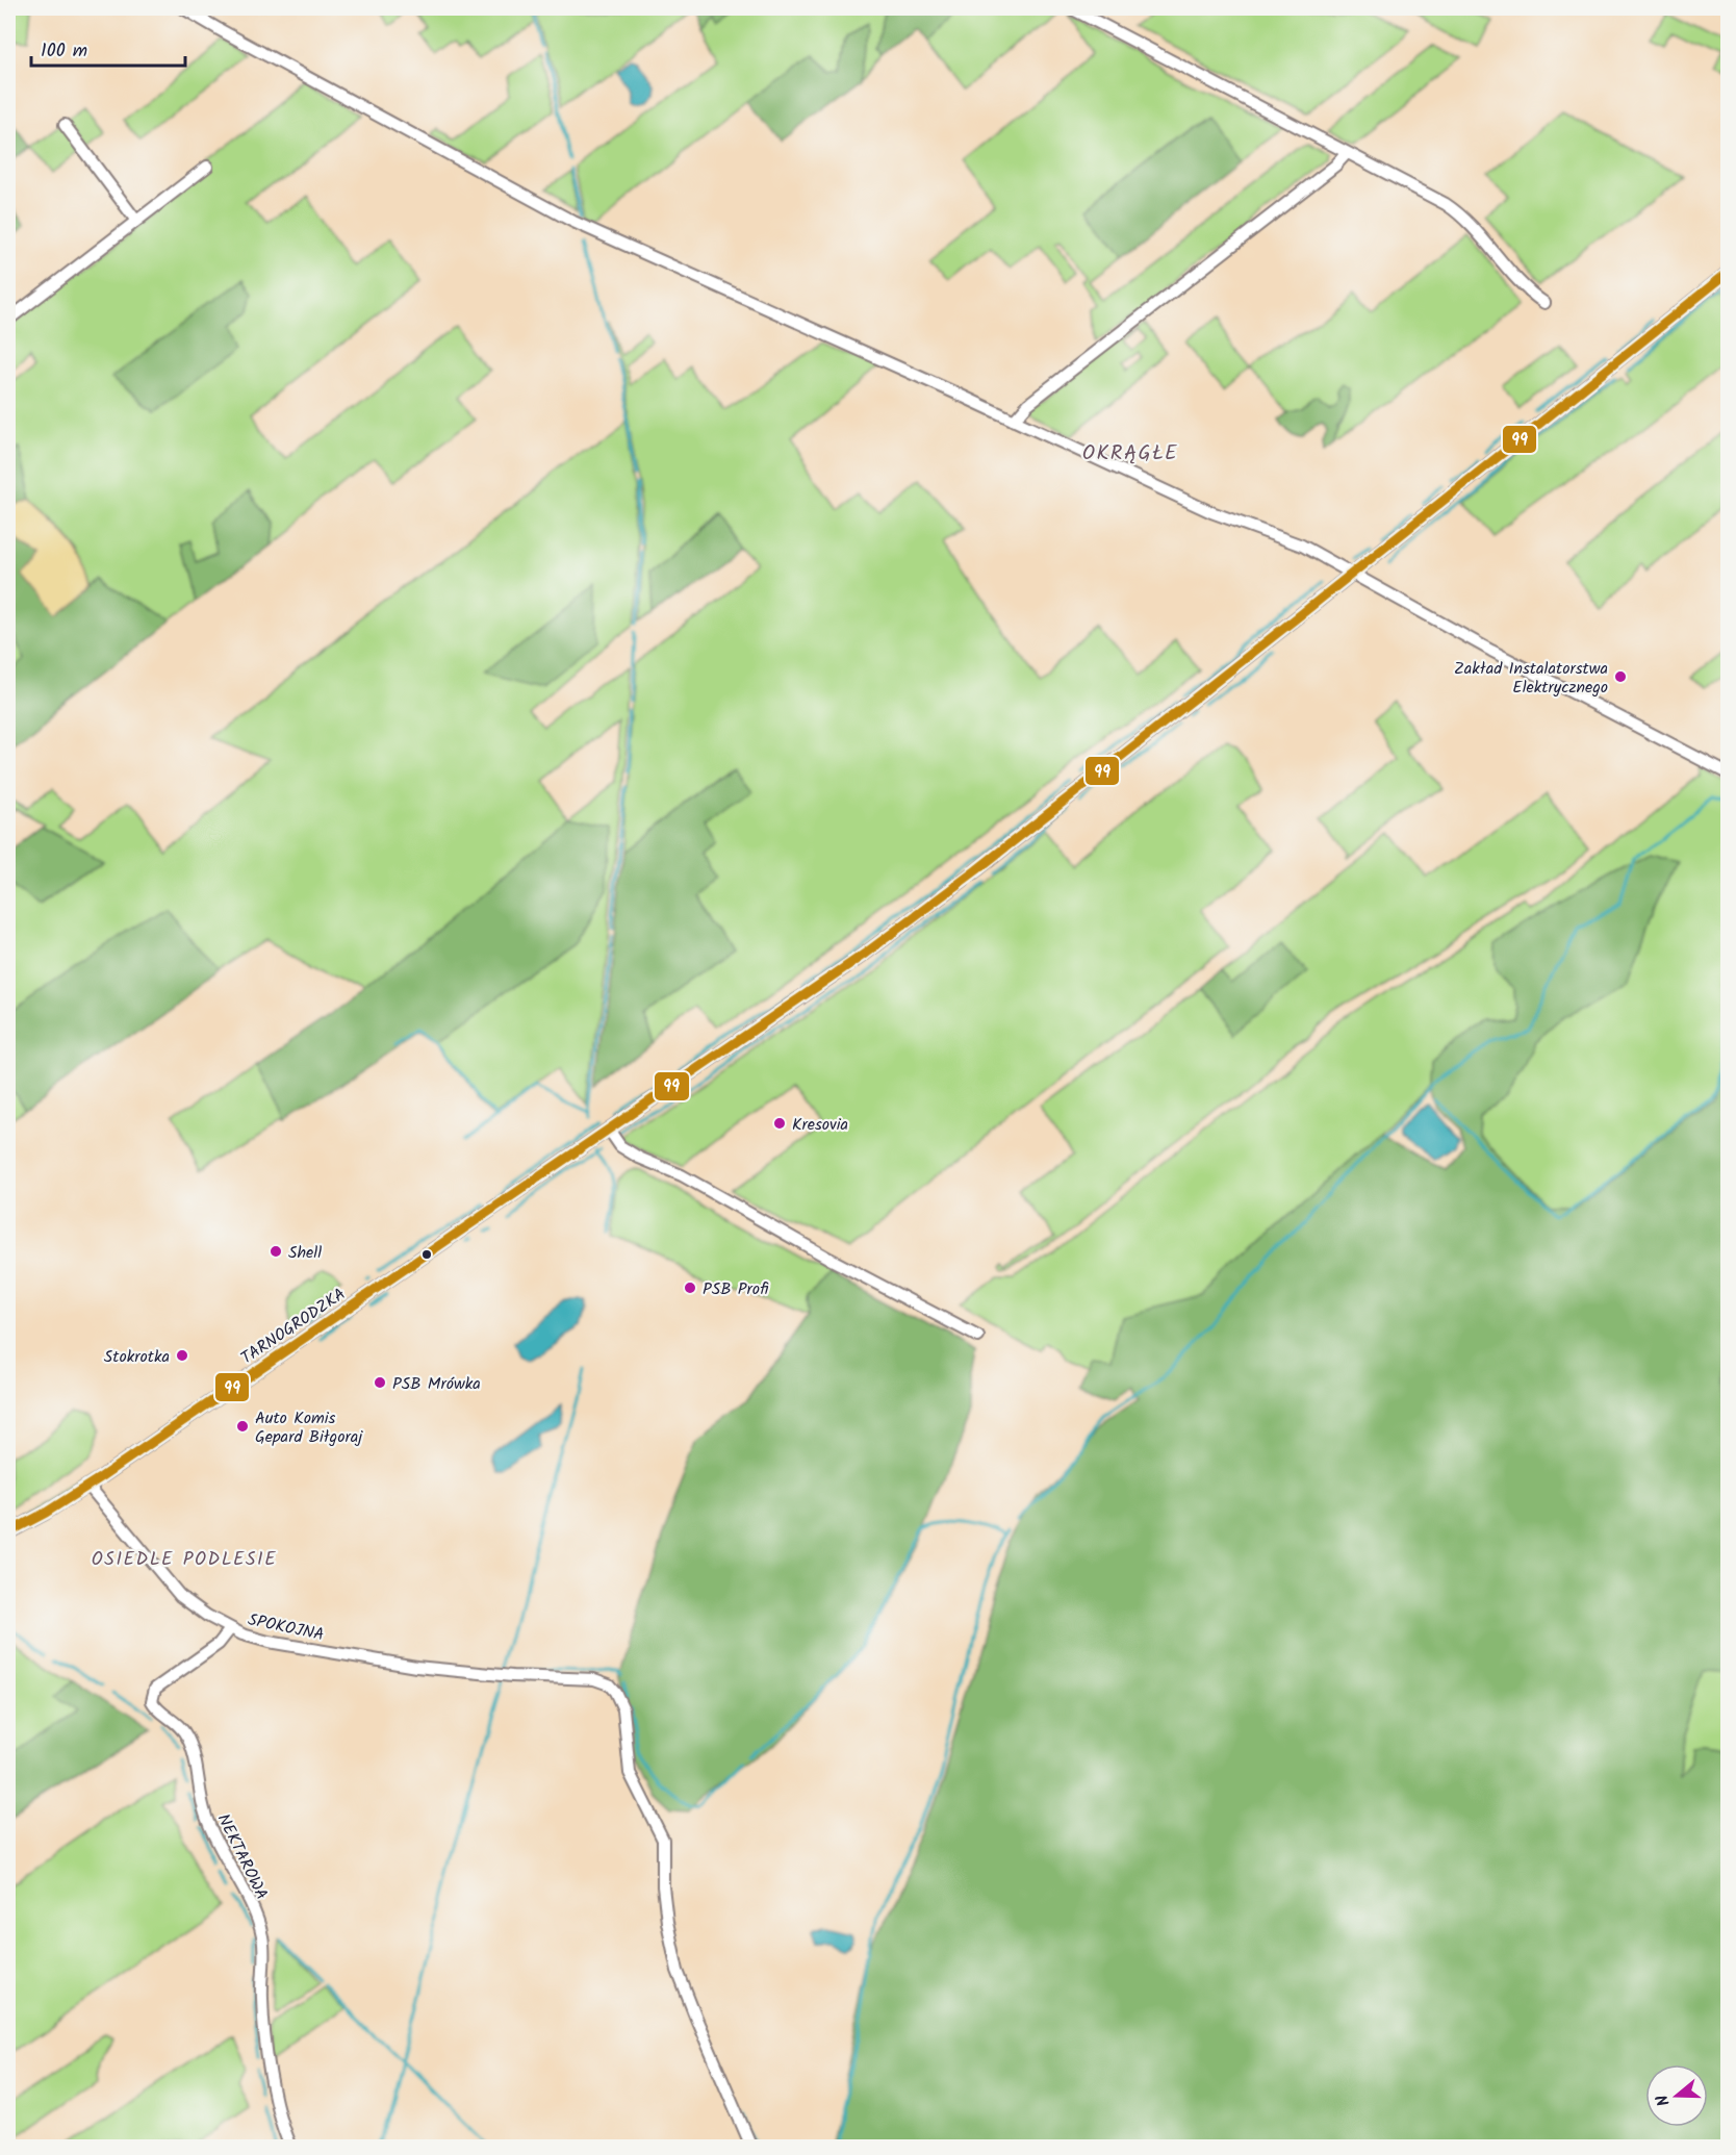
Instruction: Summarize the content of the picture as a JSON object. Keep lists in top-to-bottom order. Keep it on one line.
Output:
{"streets":{"main road":["TARNOGRODZKA"],"street":["SPOKOJNA","NEKTAROWA"]},"crossings":[["TARNOGRODZKA","SPOKOJNA"],["SPOKOJNA","NEKTAROWA"]],"districts":["OKRĄGŁE","OSIEDLE PODLESIE"],"places":["Zakład Instalatorstwa Elektrycznego","Kresovia","Shell","PSB Profi","Stokrotka","PSB Mrówka","Auto Komis Gepard Biłgoraj"],"lines":["transit line 99"],"scale_bar":"100 m","north":"left"}
